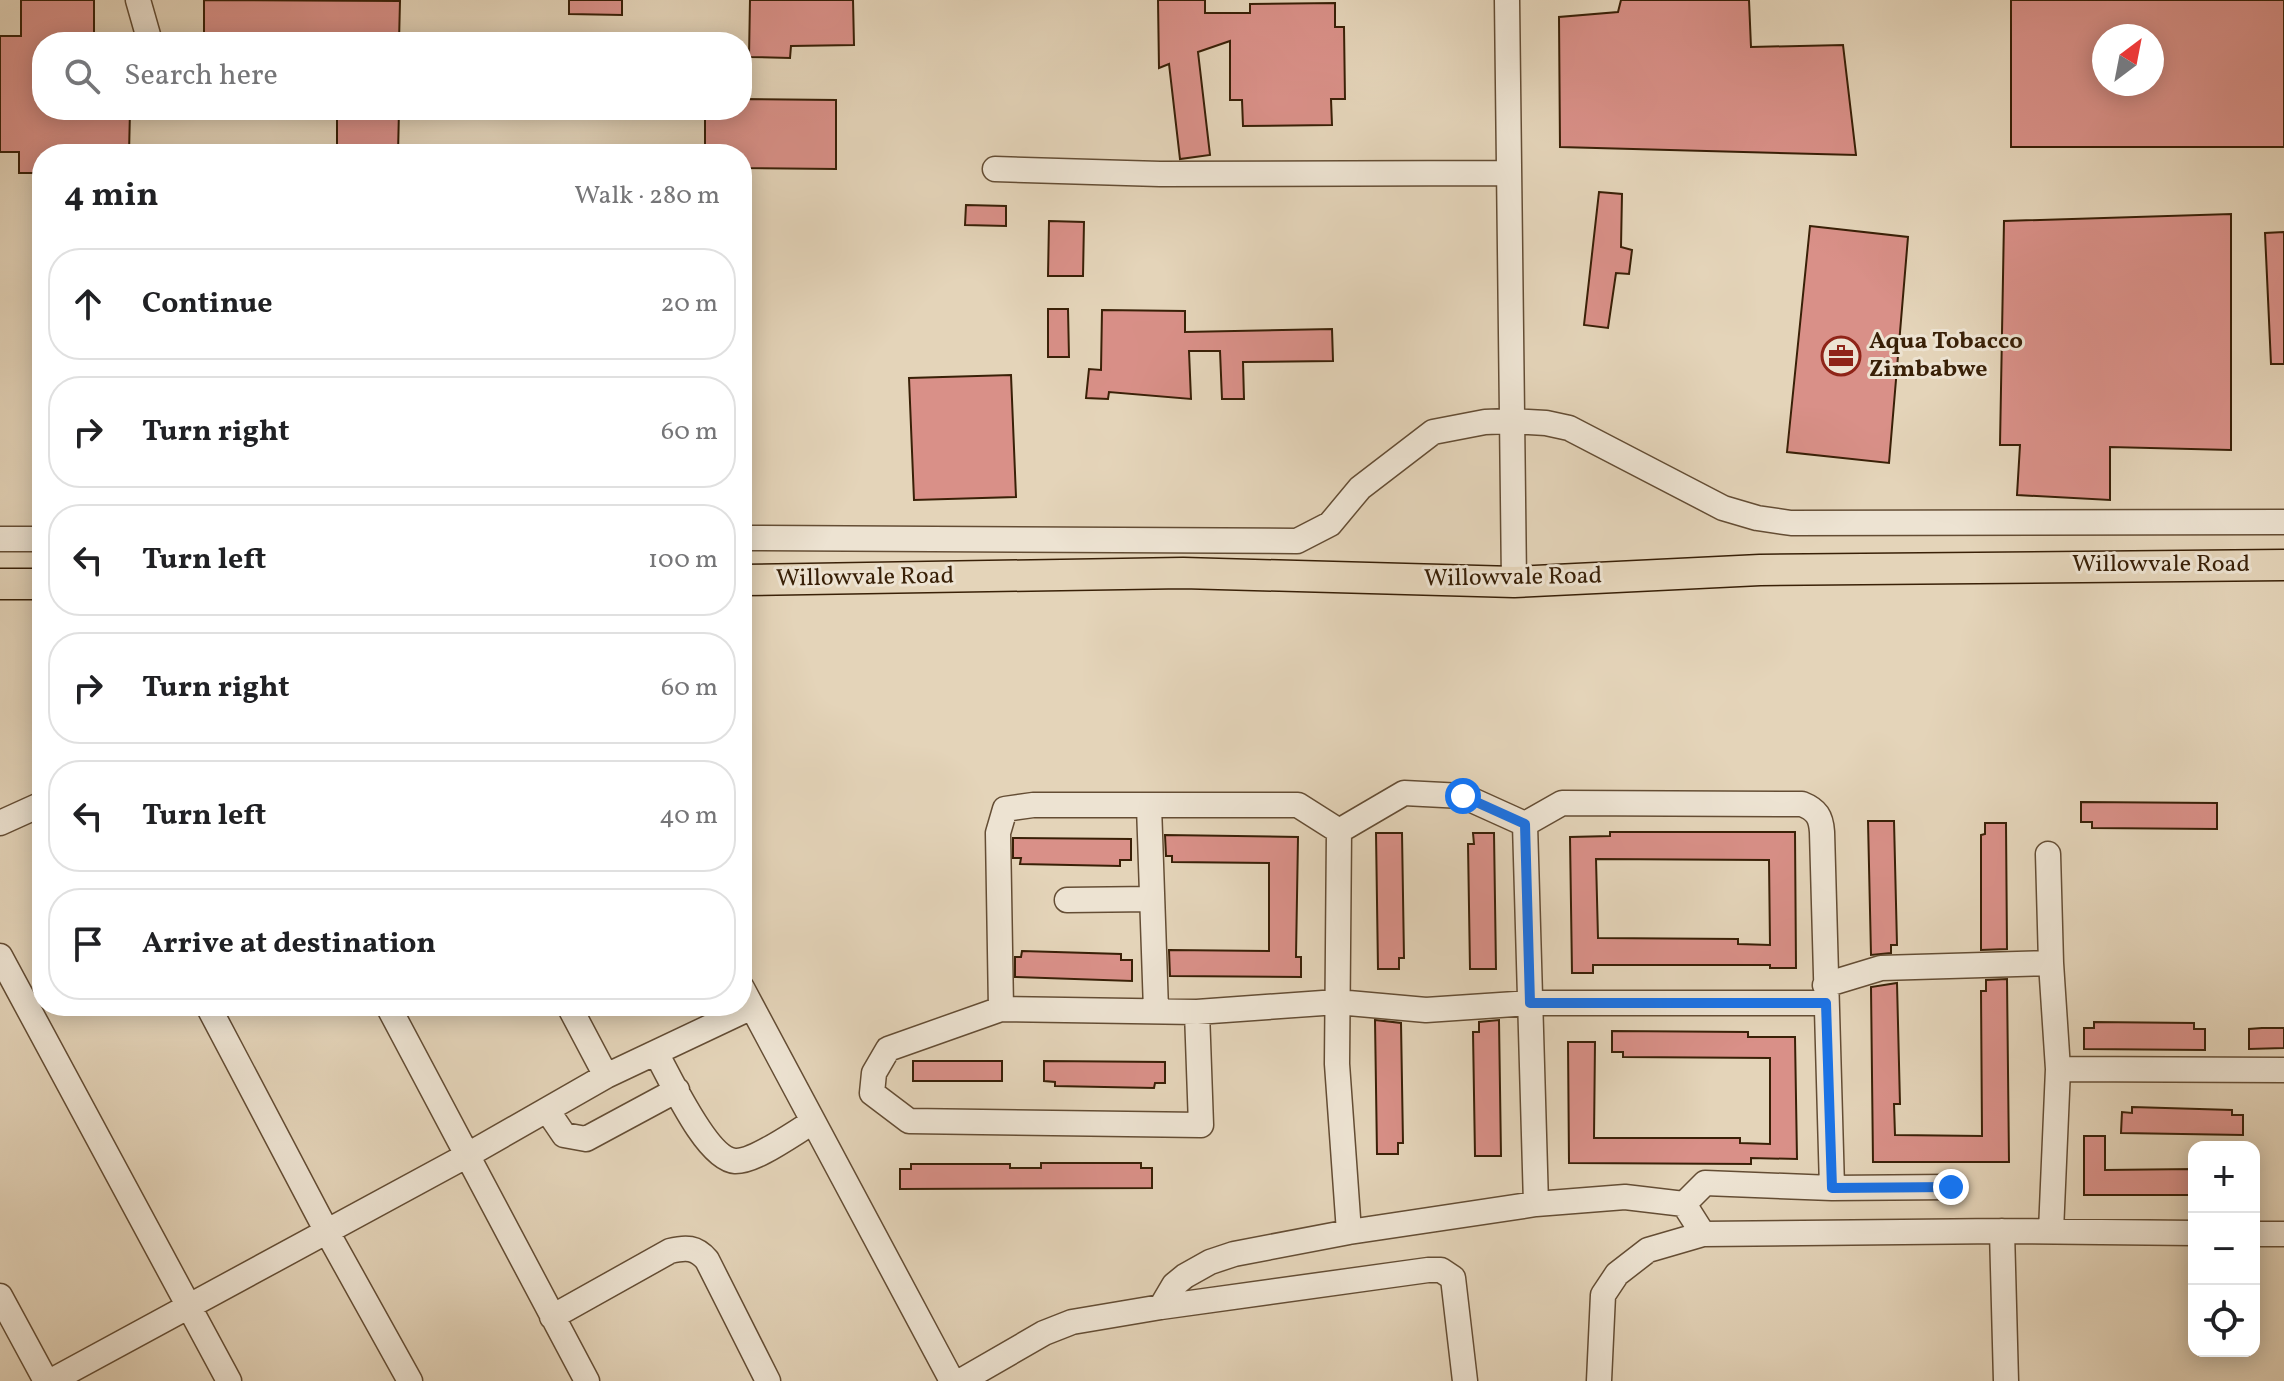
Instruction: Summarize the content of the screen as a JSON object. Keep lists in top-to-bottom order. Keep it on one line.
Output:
{"streets":{"main road":["Willowvale Road"]},"places":{"office":["Aqua Tobacco Zimbabwe"]},"north":"top right","page":{"search":"Search here","heading":["4 min","Walk · 280 m"],"list":[["Continue","20 m"],["Turn right","60 m"],["Turn left","100 m"],["Turn right","60 m"],["Turn left","40 m"],"Arrive at destination"],"map_buttons":["+","−"]}}
